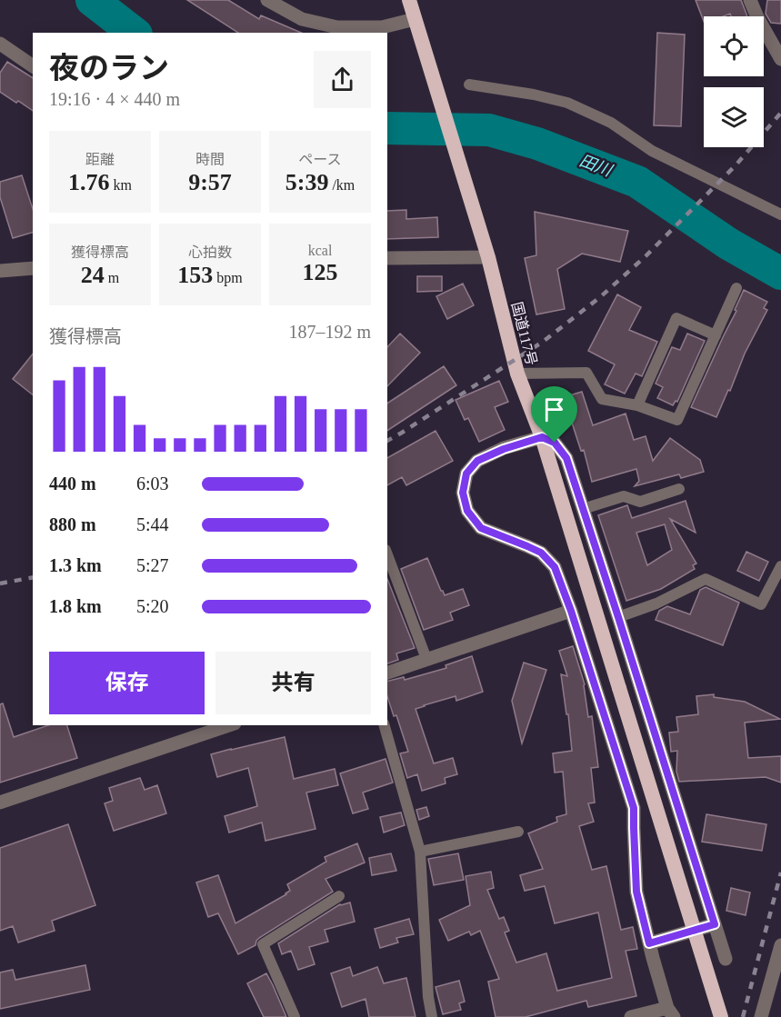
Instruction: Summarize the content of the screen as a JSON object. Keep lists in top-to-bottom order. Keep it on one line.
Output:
{"streets":{"highway":["国道117号"]},"water":["田川"],"page":{"heading":["夜のラン","19:16 · 4 × 440 m"],"stats":[["距離","1.76 km"],["時間","9:57"],["ペース","5:39 /km"],["獲得標高","24 m"],["心拍数","153 bpm"],["kcal","125"]],"chart":["獲得標高","187–192 m"],"list":[{"name":"440 m","note":"6:03"},{"name":"880 m","note":"5:44"},{"name":"1.3 km","note":"5:27"},{"name":"1.8 km","note":"5:20"}],"buttons":["保存","共有"]}}
